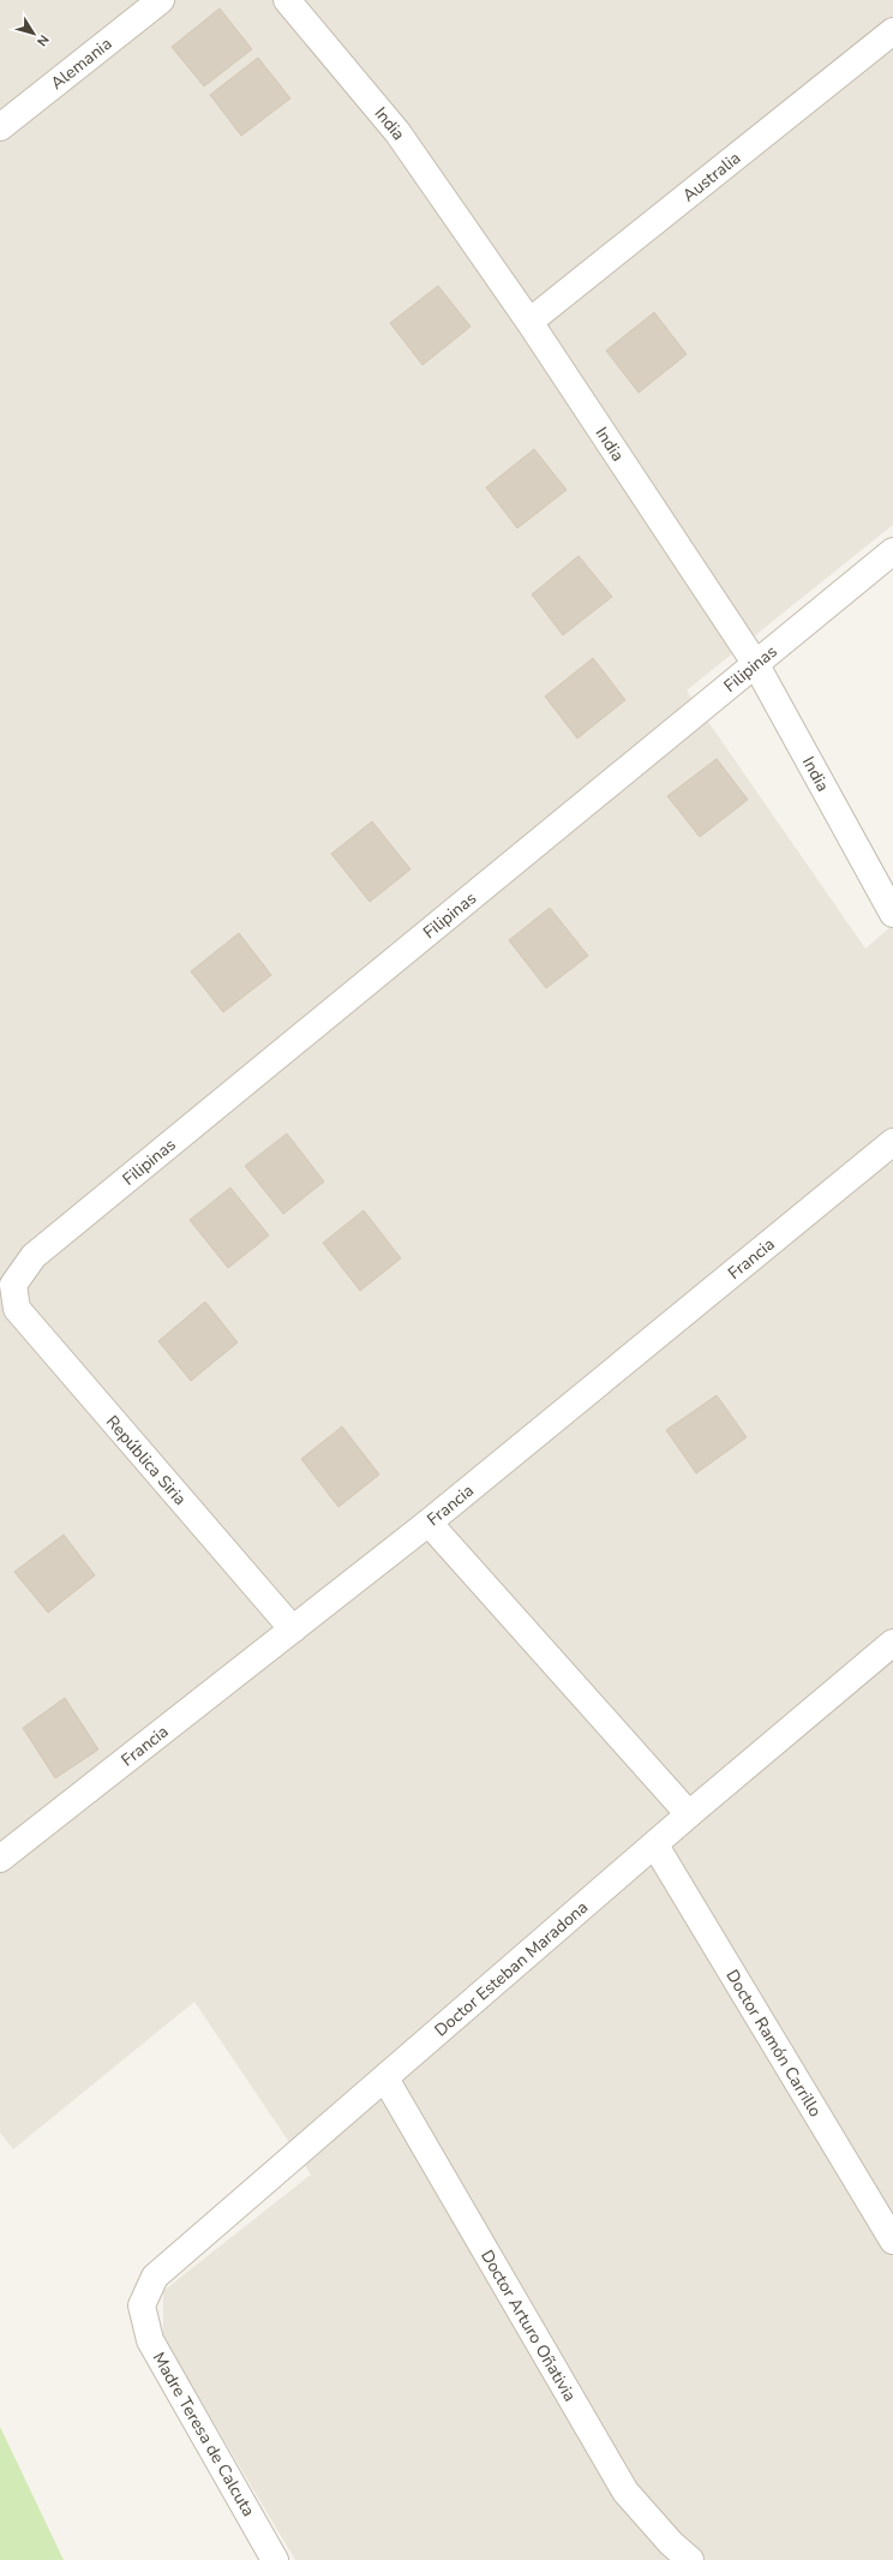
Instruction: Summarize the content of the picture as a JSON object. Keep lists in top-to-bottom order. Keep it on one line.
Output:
{"streets":{"street":["Alemania","India","Australia","Filipinas","Francia","República Siria","Doctor Esteban Maradona","Doctor Ramón Carrillo","Doctor Arturo Oñativia","Madre Teresa de Calcuta"]},"crossings":[["India","Australia"],["India","Filipinas"],["Filipinas","República Siria"],["Francia","República Siria"],["Doctor Esteban Maradona","Doctor Ramón Carrillo"],["Doctor Esteban Maradona","Doctor Arturo Oñativia"],["Doctor Esteban Maradona","Madre Teresa de Calcuta"]],"north":"bottom right"}
